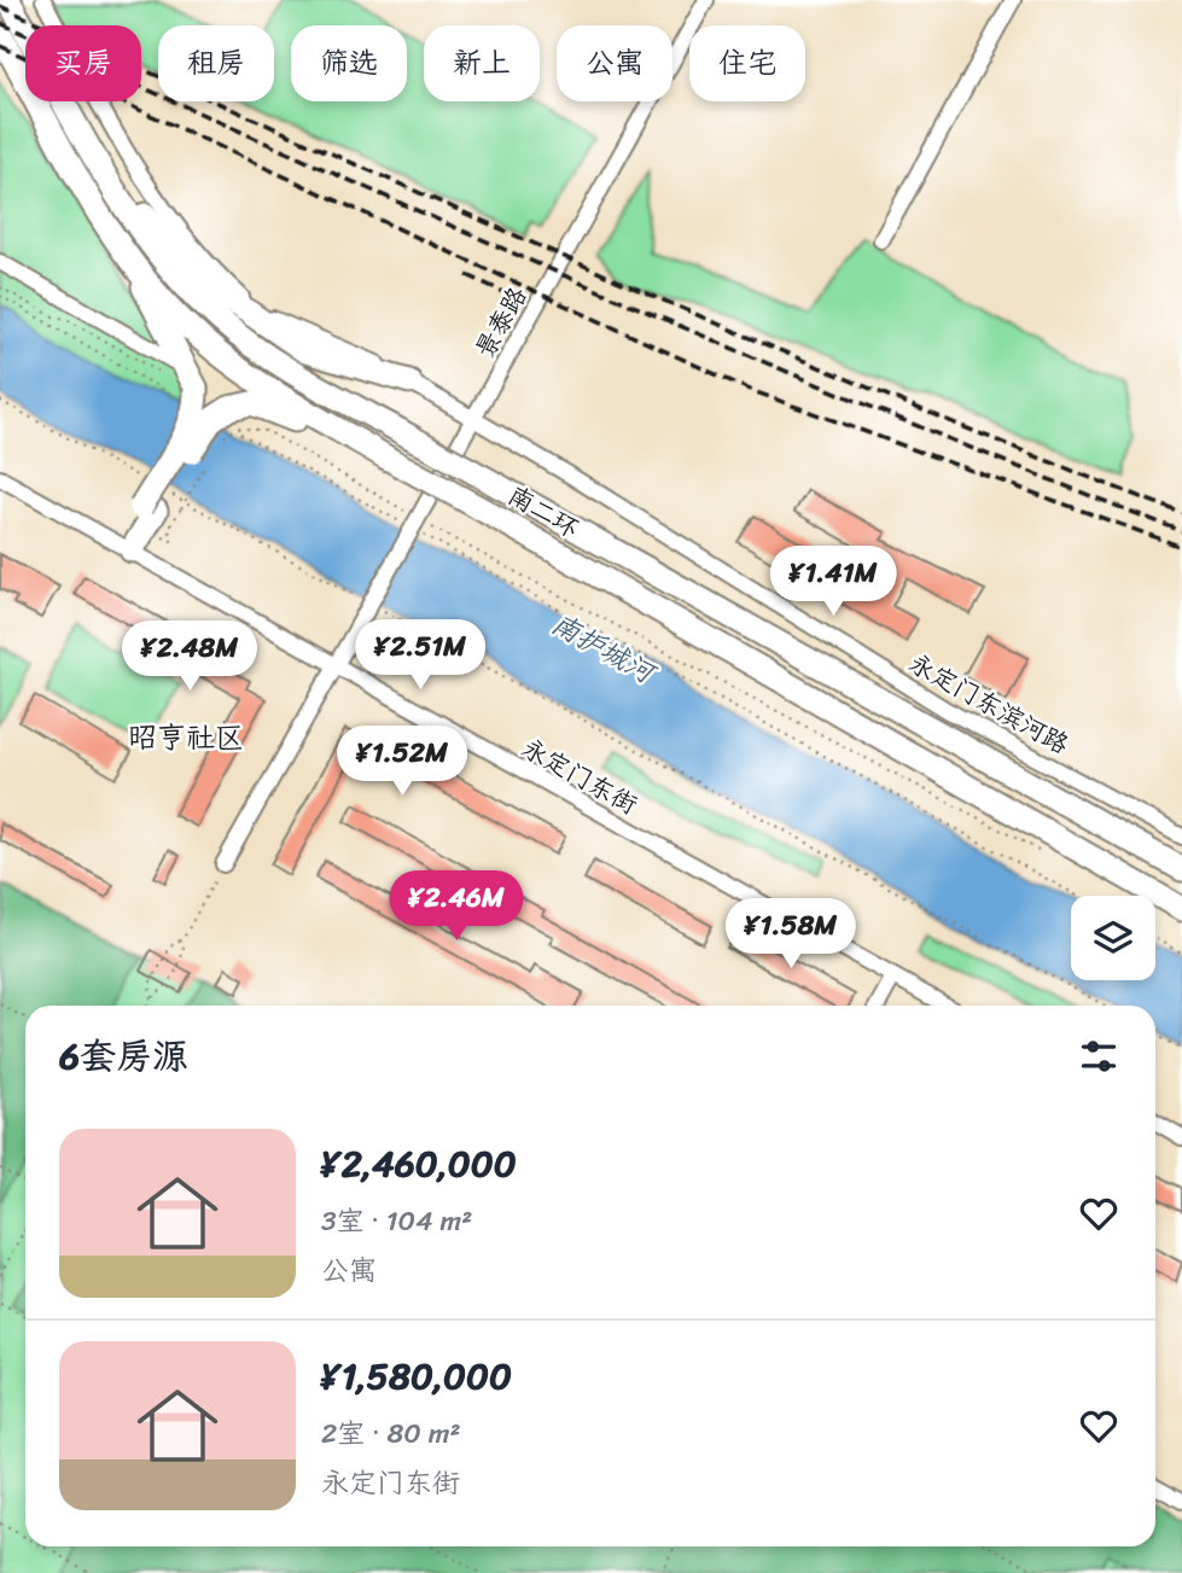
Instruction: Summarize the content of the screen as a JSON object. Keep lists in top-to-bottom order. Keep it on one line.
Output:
{"streets":{"highway":["南二环"],"street":["景泰路","永定门东滨河路","永定门东街"]},"crossings":[["景泰路","永定门东滨河路"],["景泰路","永定门东街"]],"districts":["昭亨社区"],"water":["南护城河"],"page":{"chip":["买房","租房","筛选","新上","公寓","住宅"],"price":["¥1.41M","¥2.51M","¥2.48M","¥1.52M","¥2.46M","¥1.58M"],"heading":"6套房源","list":[{"name":"¥2,460,000","note":"3室 · 104 m² · 公寓"},{"name":"¥1,580,000","note":"2室 · 80 m² · 永定门东街"}]}}
